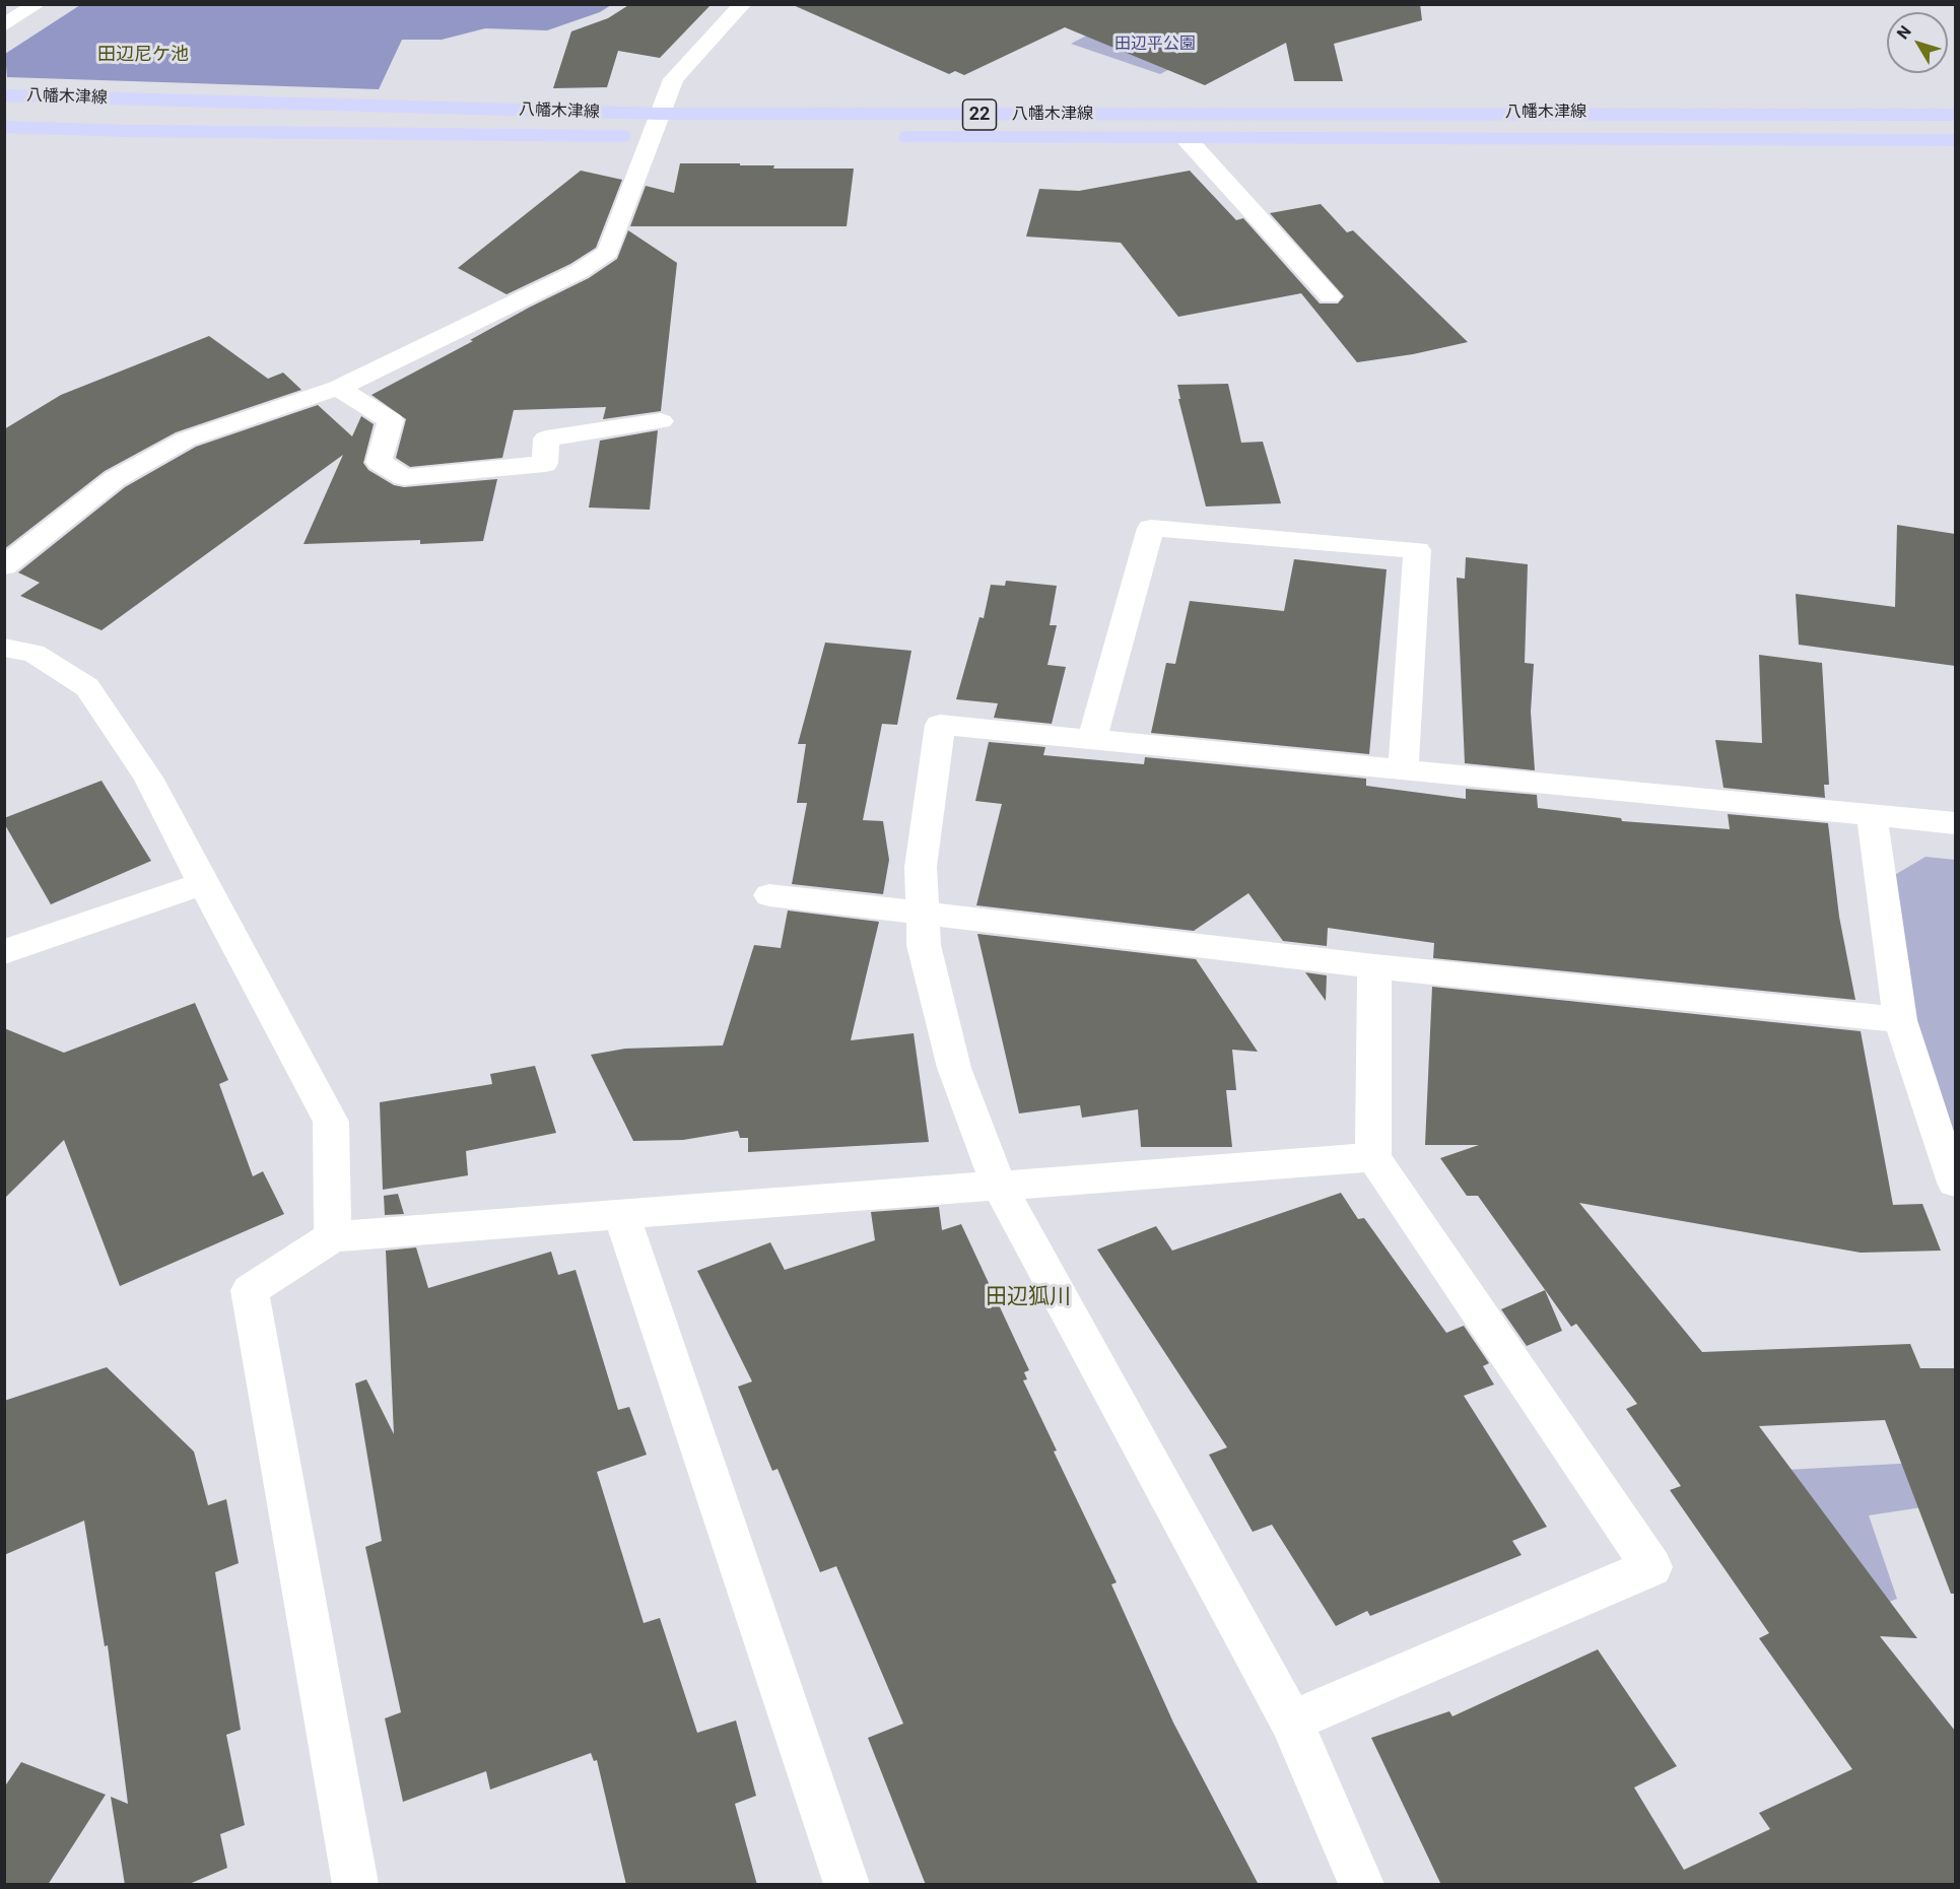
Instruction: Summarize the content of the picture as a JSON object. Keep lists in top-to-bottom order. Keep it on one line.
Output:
{"streets":{"main road":["八幡木津線","22"]},"districts":["田辺尼ケ池","田辺狐川"],"parks":["田辺平公園"],"north":"top left"}
